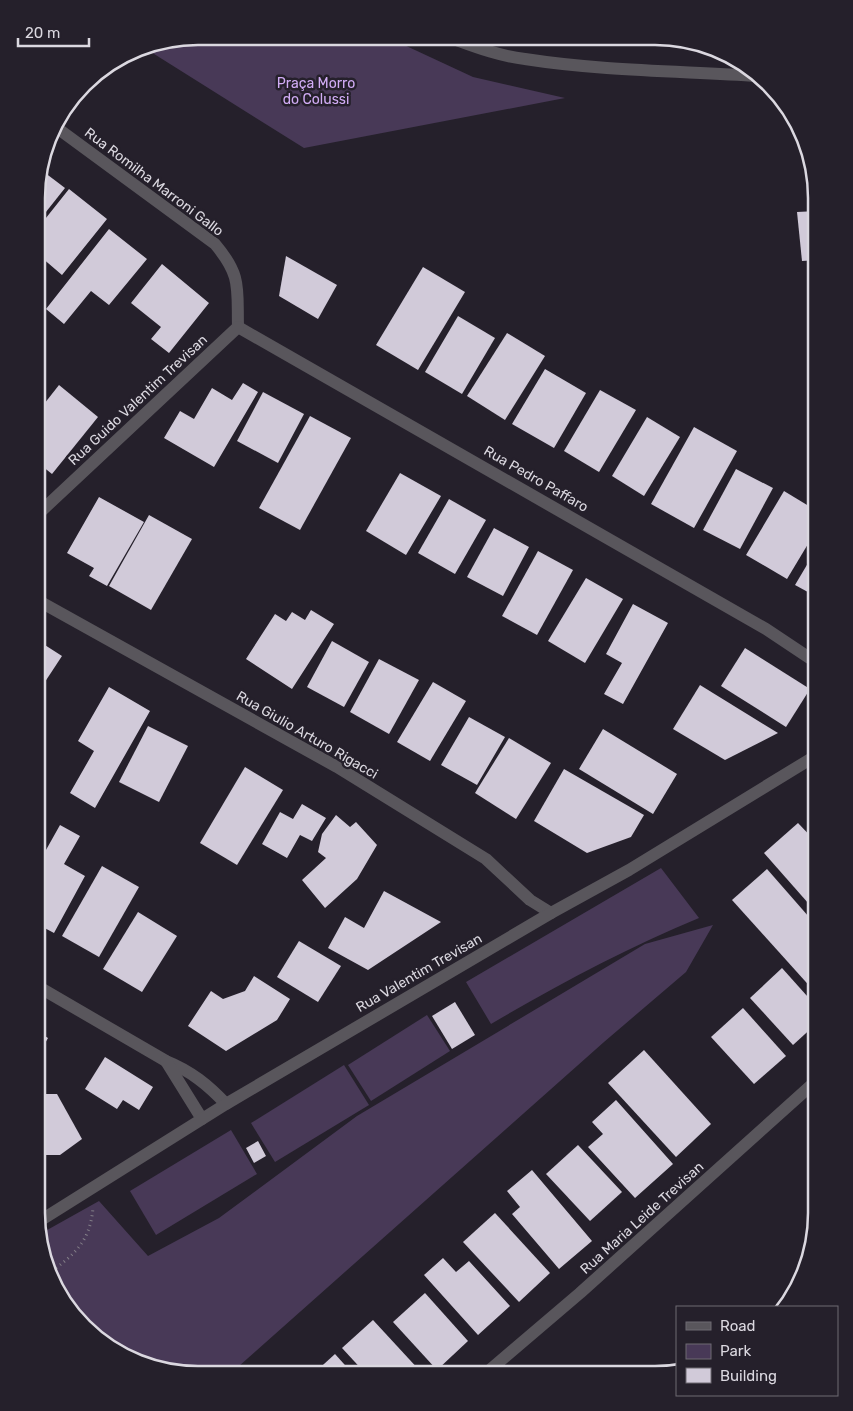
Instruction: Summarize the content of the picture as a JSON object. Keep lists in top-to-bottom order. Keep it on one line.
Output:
{"streets":{"street":["Rua Romilha Marroni Gallo","Rua Guido Valentim Trevisan","Rua Pedro Paffaro","Rua Giulio Arturo Rigacci","Rua Valentim Trevisan","Rua Maria Leide Trevisan"]},"crossings":[["Rua Romilha Marroni Gallo","Rua Guido Valentim Trevisan"],["Rua Romilha Marroni Gallo","Rua Pedro Paffaro"],["Rua Guido Valentim Trevisan","Rua Pedro Paffaro"],["Rua Giulio Arturo Rigacci","Rua Valentim Trevisan"]],"parks":["Praça Morro do Colussi"],"legend":["Road","Park","Building"],"scale_bar":"20 m"}
